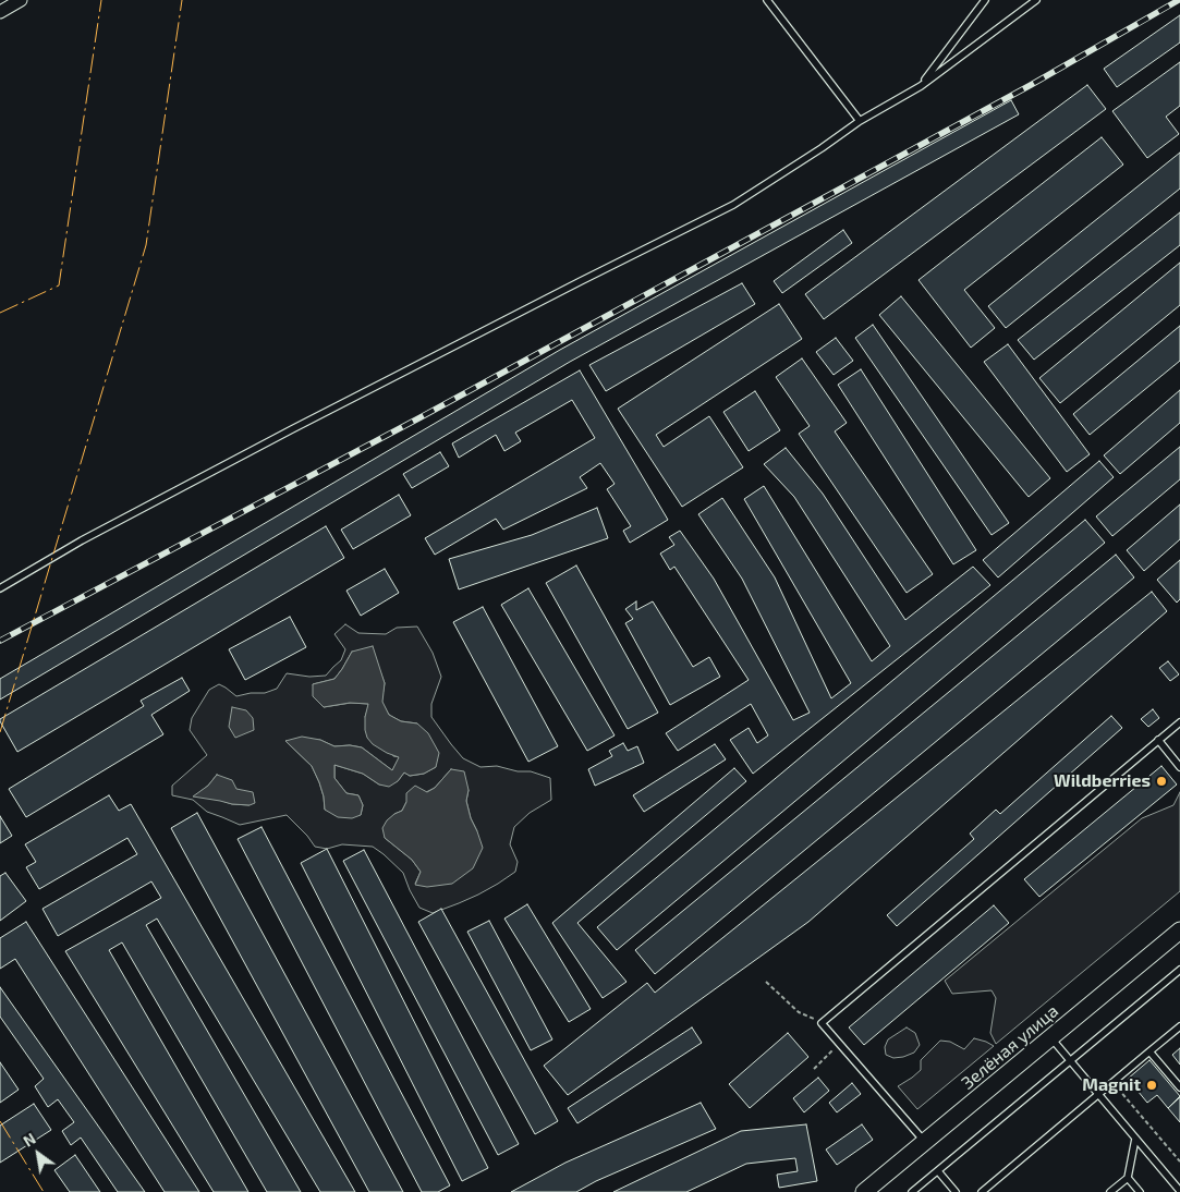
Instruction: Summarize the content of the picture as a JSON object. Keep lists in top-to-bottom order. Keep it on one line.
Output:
{"streets":{"main road":["Зелёная улица"]},"places":["Wildberries","Magnit"],"north":"top left"}
